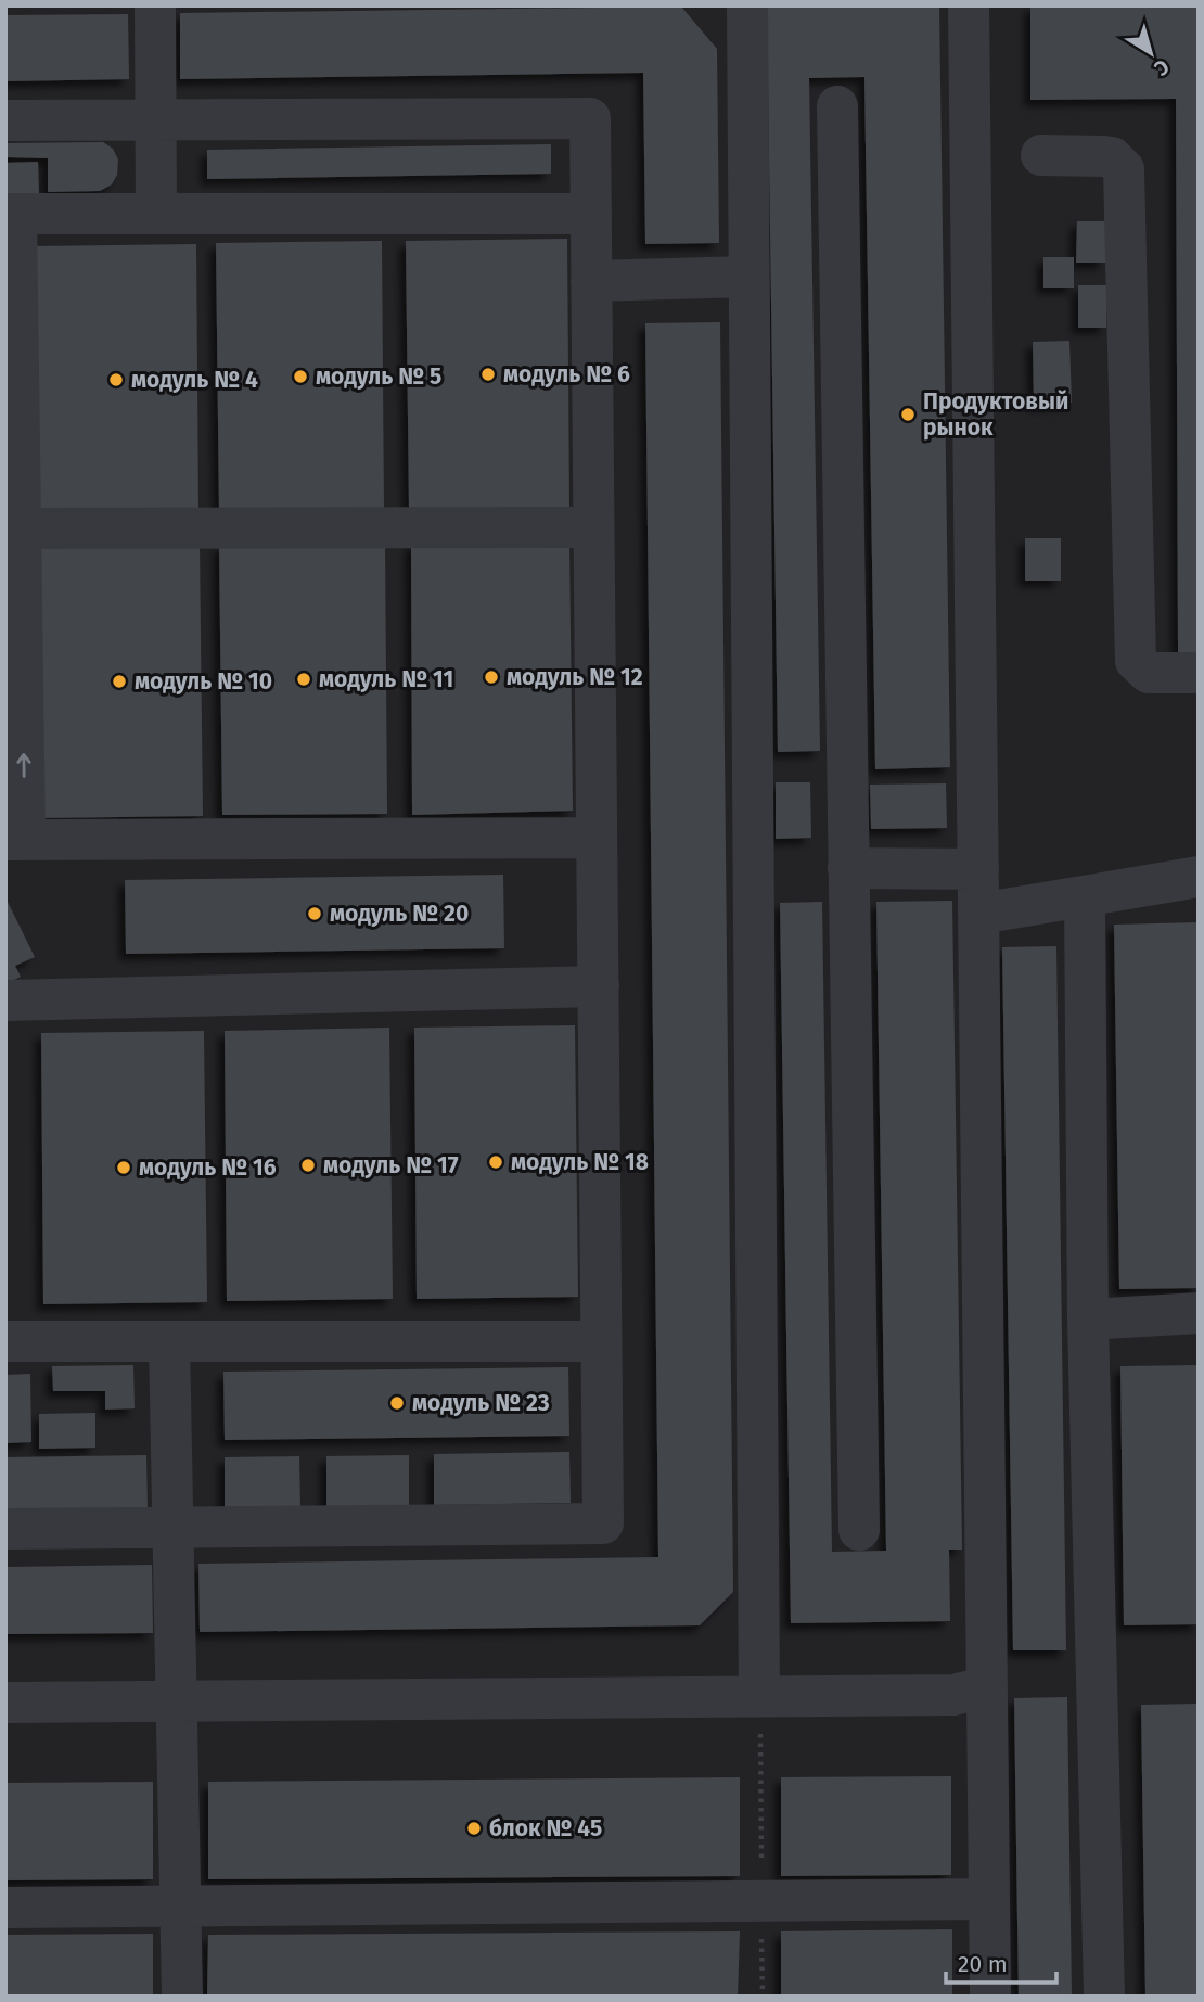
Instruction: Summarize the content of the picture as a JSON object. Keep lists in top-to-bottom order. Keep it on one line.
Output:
{"places":["модуль № 6","модуль № 5","модуль № 4","Продуктовый рынок","модуль № 12","модуль № 11","модуль № 10","модуль № 20","модуль № 18","модуль № 17","модуль № 16","модуль № 23","блок № 45"],"scale_bar":"20 m","north":"bottom right"}
